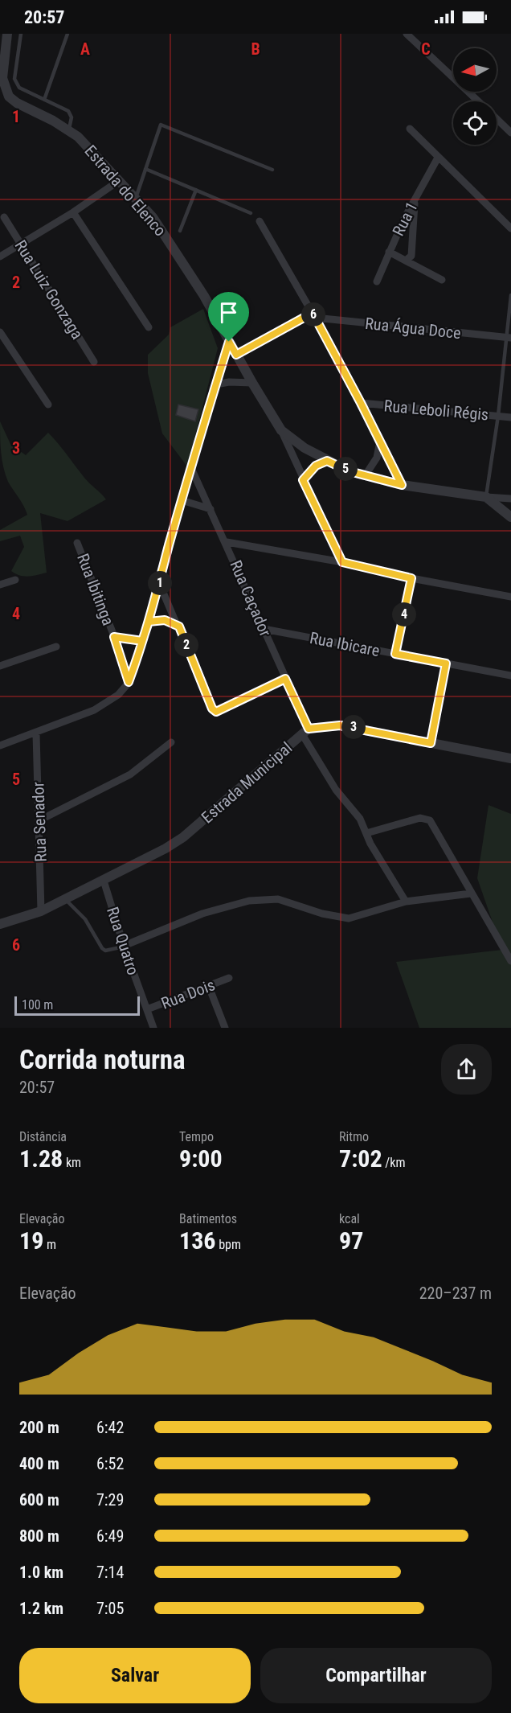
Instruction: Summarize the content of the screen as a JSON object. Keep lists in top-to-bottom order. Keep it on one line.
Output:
{"streets":{"street":["Estrada do Elenco","Rua 1","Rua Luiz Gonzaga","Rua Água Doce","Rua Leboli Régis","Rua Ibitinga","Rua Caçador","Rua Ibicare","Estrada Municipal","Rua Senador","Rua Quatro","Rua Dois"]},"crossings":[["Rua Caçador","Rua Ibicare"],["Rua Caçador","Estrada Municipal"],["Estrada Municipal","Rua Senador"],["Estrada Municipal","Rua Quatro"],["Rua Quatro","Rua Dois"]],"scale_bar":"100 m","north":"left","page":{"status":"20:57","pins":["6","5","1","4","2","3"],"scale":"100 m","heading":["Corrida noturna","20:57"],"stats":[["Distância","1.28 km"],["Tempo","9:00"],["Ritmo","7:02 /km"],["Elevação","19 m"],["Batimentos","136 bpm"],["kcal","97"]],"chart":["Elevação","220–237 m"],"list":[{"name":"200 m","note":"6:42"},{"name":"400 m","note":"6:52"},{"name":"600 m","note":"7:29"},{"name":"800 m","note":"6:49"},{"name":"1.0 km","note":"7:14"},{"name":"1.2 km","note":"7:05"}],"buttons":["Salvar","Compartilhar"]},"grid":{"columns":["A","B","C"],"rows":["1","2","3","4","5","6"]}}
